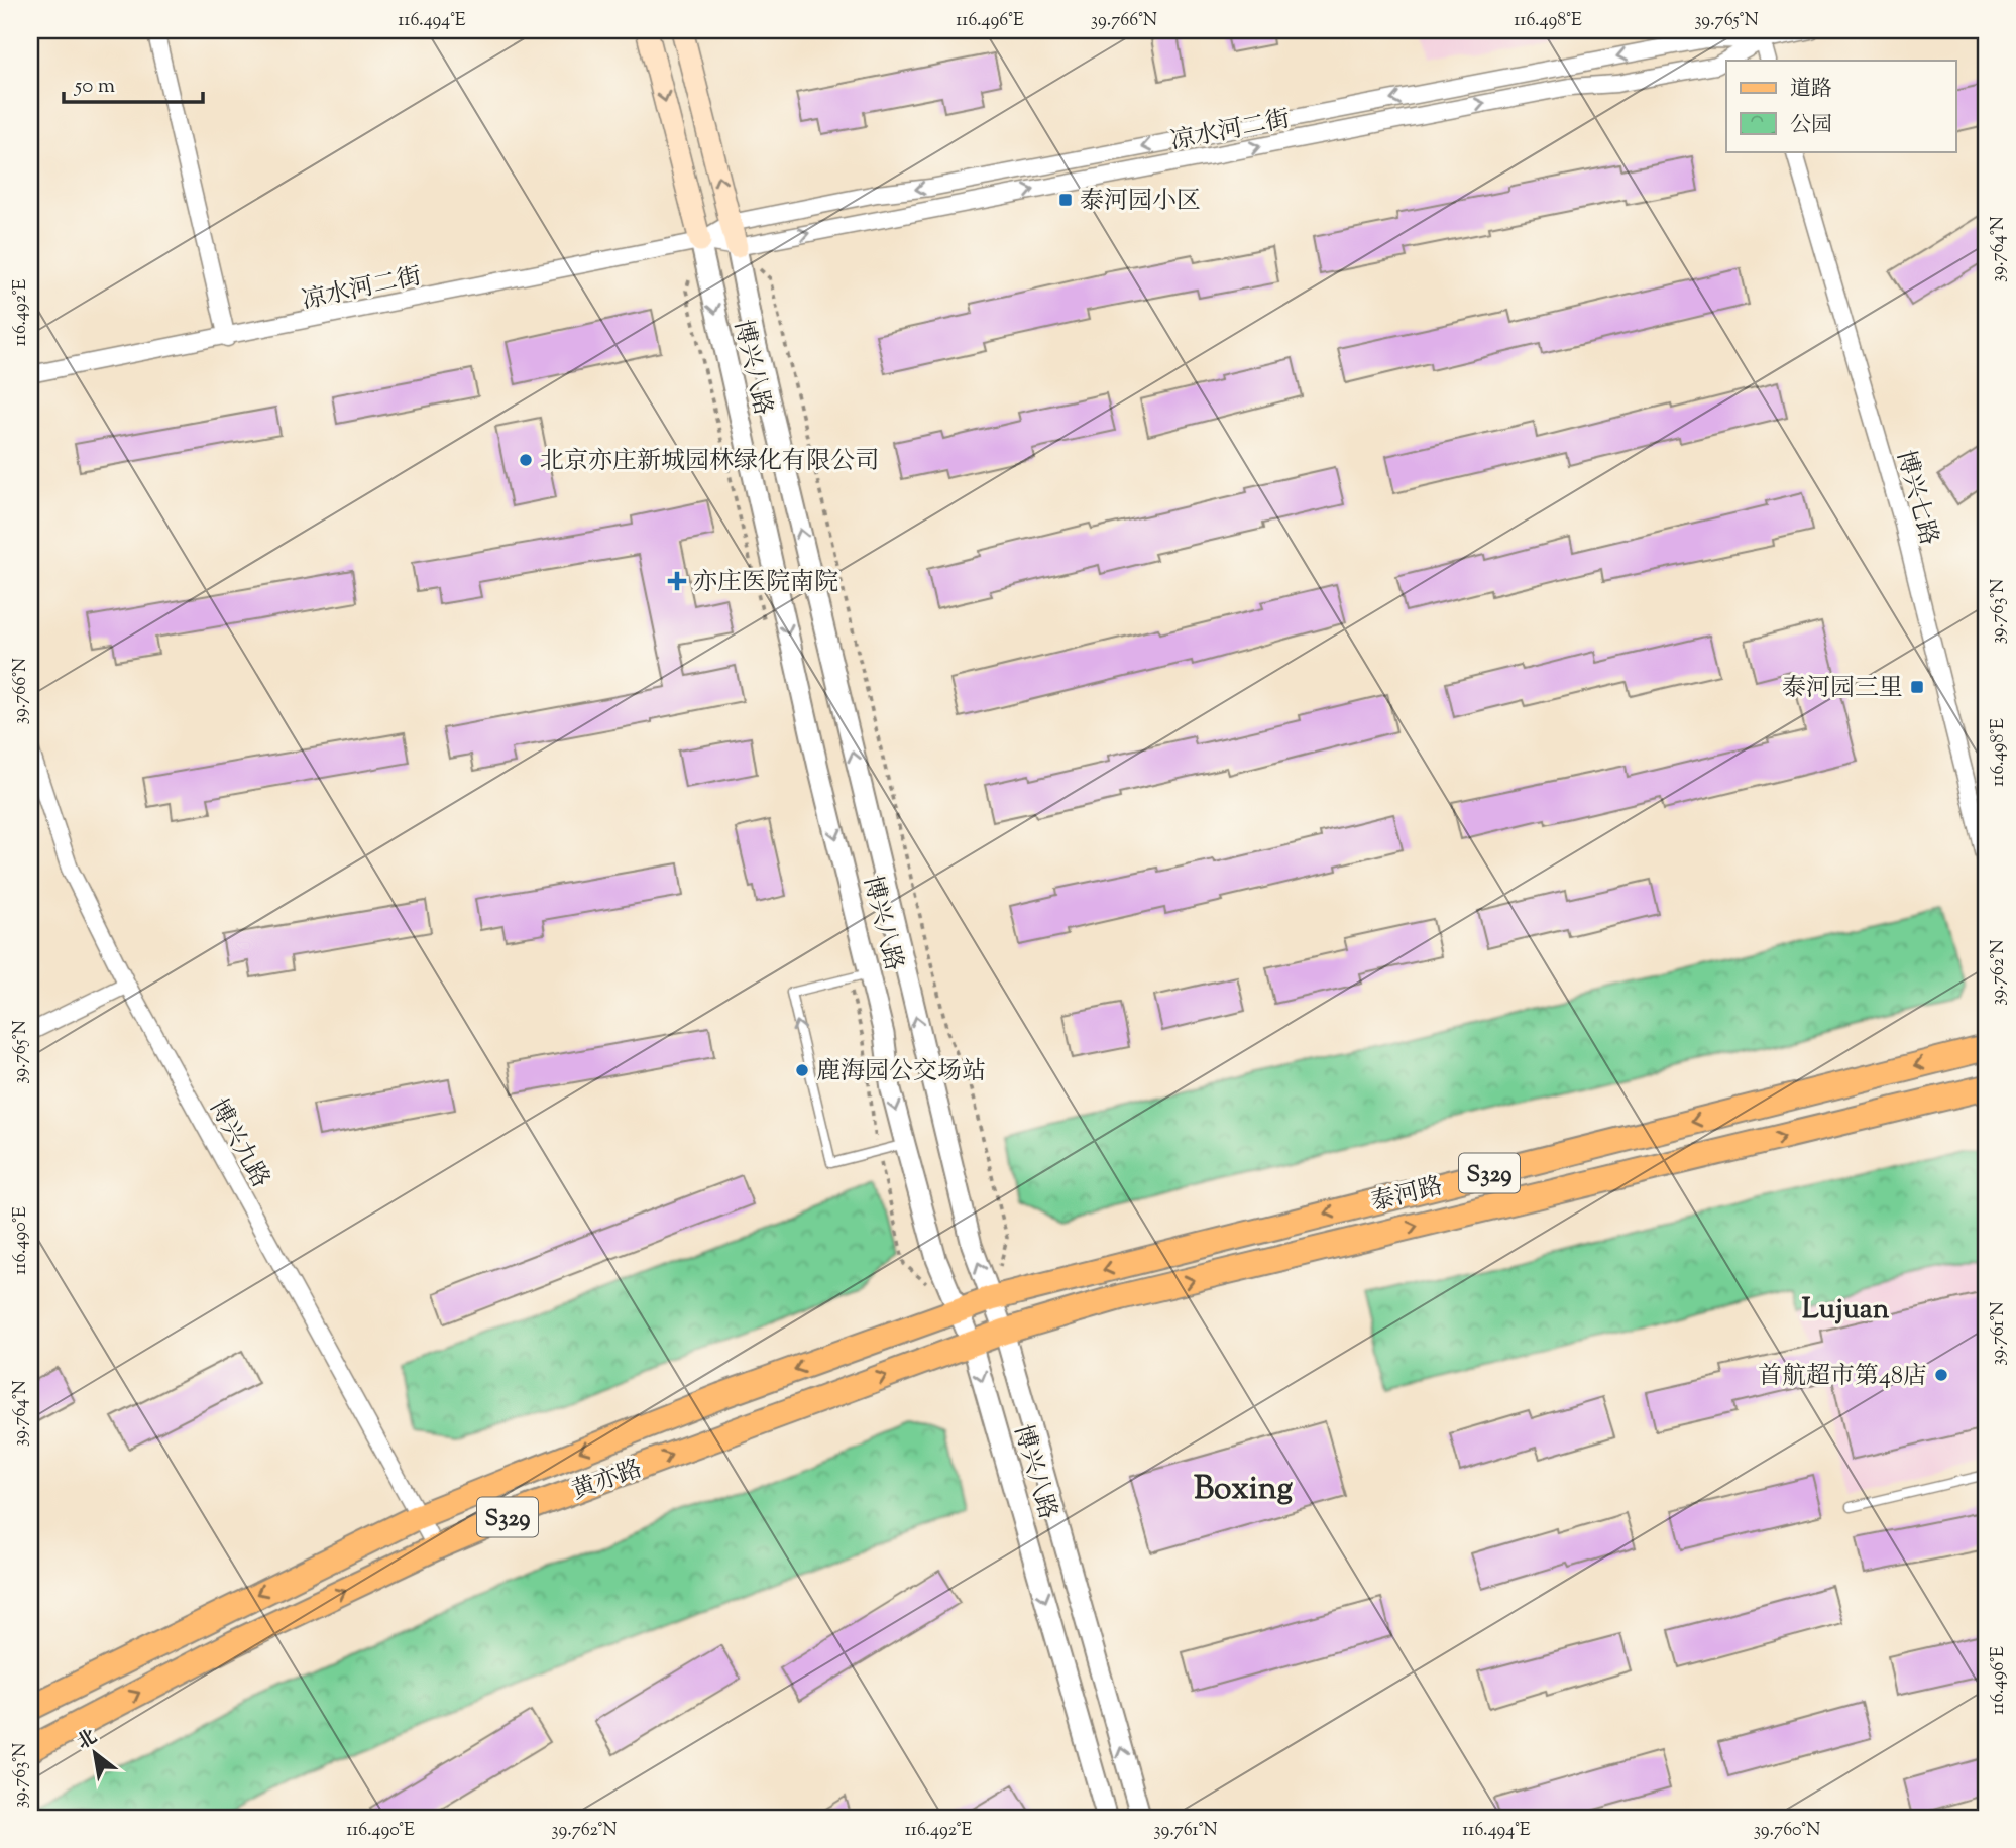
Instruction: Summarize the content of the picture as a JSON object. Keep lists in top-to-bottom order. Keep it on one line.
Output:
{"streets":{"main road":["博兴八路","S329","泰河路","黄亦路"],"street":["凉水河二街","博兴七路","博兴九路"]},"crossings":[["凉水河二街","博兴八路"],["博兴八路","泰河路"],["博兴八路","黄亦路"],["博兴九路","黄亦路"],["泰河路","黄亦路"]],"districts":["Lujuan","Boxing"],"places":{"transit":["泰河园小区","泰河园三里"],"other":["北京亦庄新城园林绿化有限公司","鹿海园公交场站","首航超市第48店"],"health":["亦庄医院南院"]},"legend":["道路","公园"],"scale_bar":"50 m","north":"top left","coordinates":["116.494°E","116.496°E","39.766°N","116.498°E","39.765°N","39.764°N","116.492°E","39.763°N","39.762°N","116.490°E","39.761°N","39.760°N"]}
